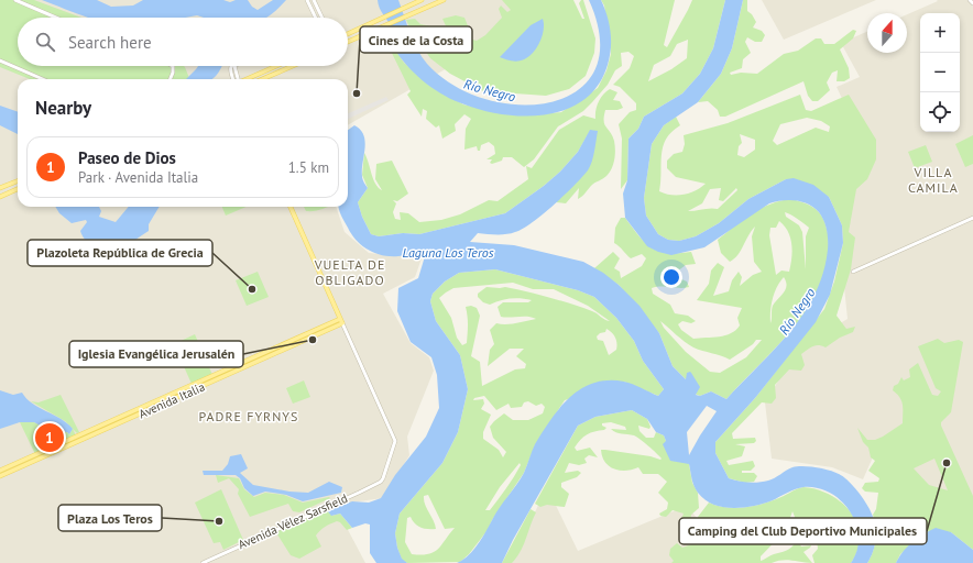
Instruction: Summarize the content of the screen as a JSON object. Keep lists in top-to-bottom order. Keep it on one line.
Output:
{"streets":{"main road":["Avenida Italia"],"street":["Avenida Vélez Sarsfield"]},"crossings":[["Avenida Italia","Avenida Vélez Sarsfield"]],"districts":["VILLA CAMILA","VUELTA DE OBLIGADO","PADRE FYRNYS"],"water":["Río Negro","Laguna Los Teros"],"places":["Cines de la Costa","Plazoleta República de Grecia","Iglesia Evangélica Jerusalén","Camping del Club Deportivo Municipales","Plaza Los Teros"],"north":"top","page":{"map_buttons":["+","−"],"search":"Search here","heading":"Nearby","list":[{"mark":"1","name":"Paseo de Dios","note":"Park · Avenida Italia","value":"1.5 km"}],"pins":"1"}}
